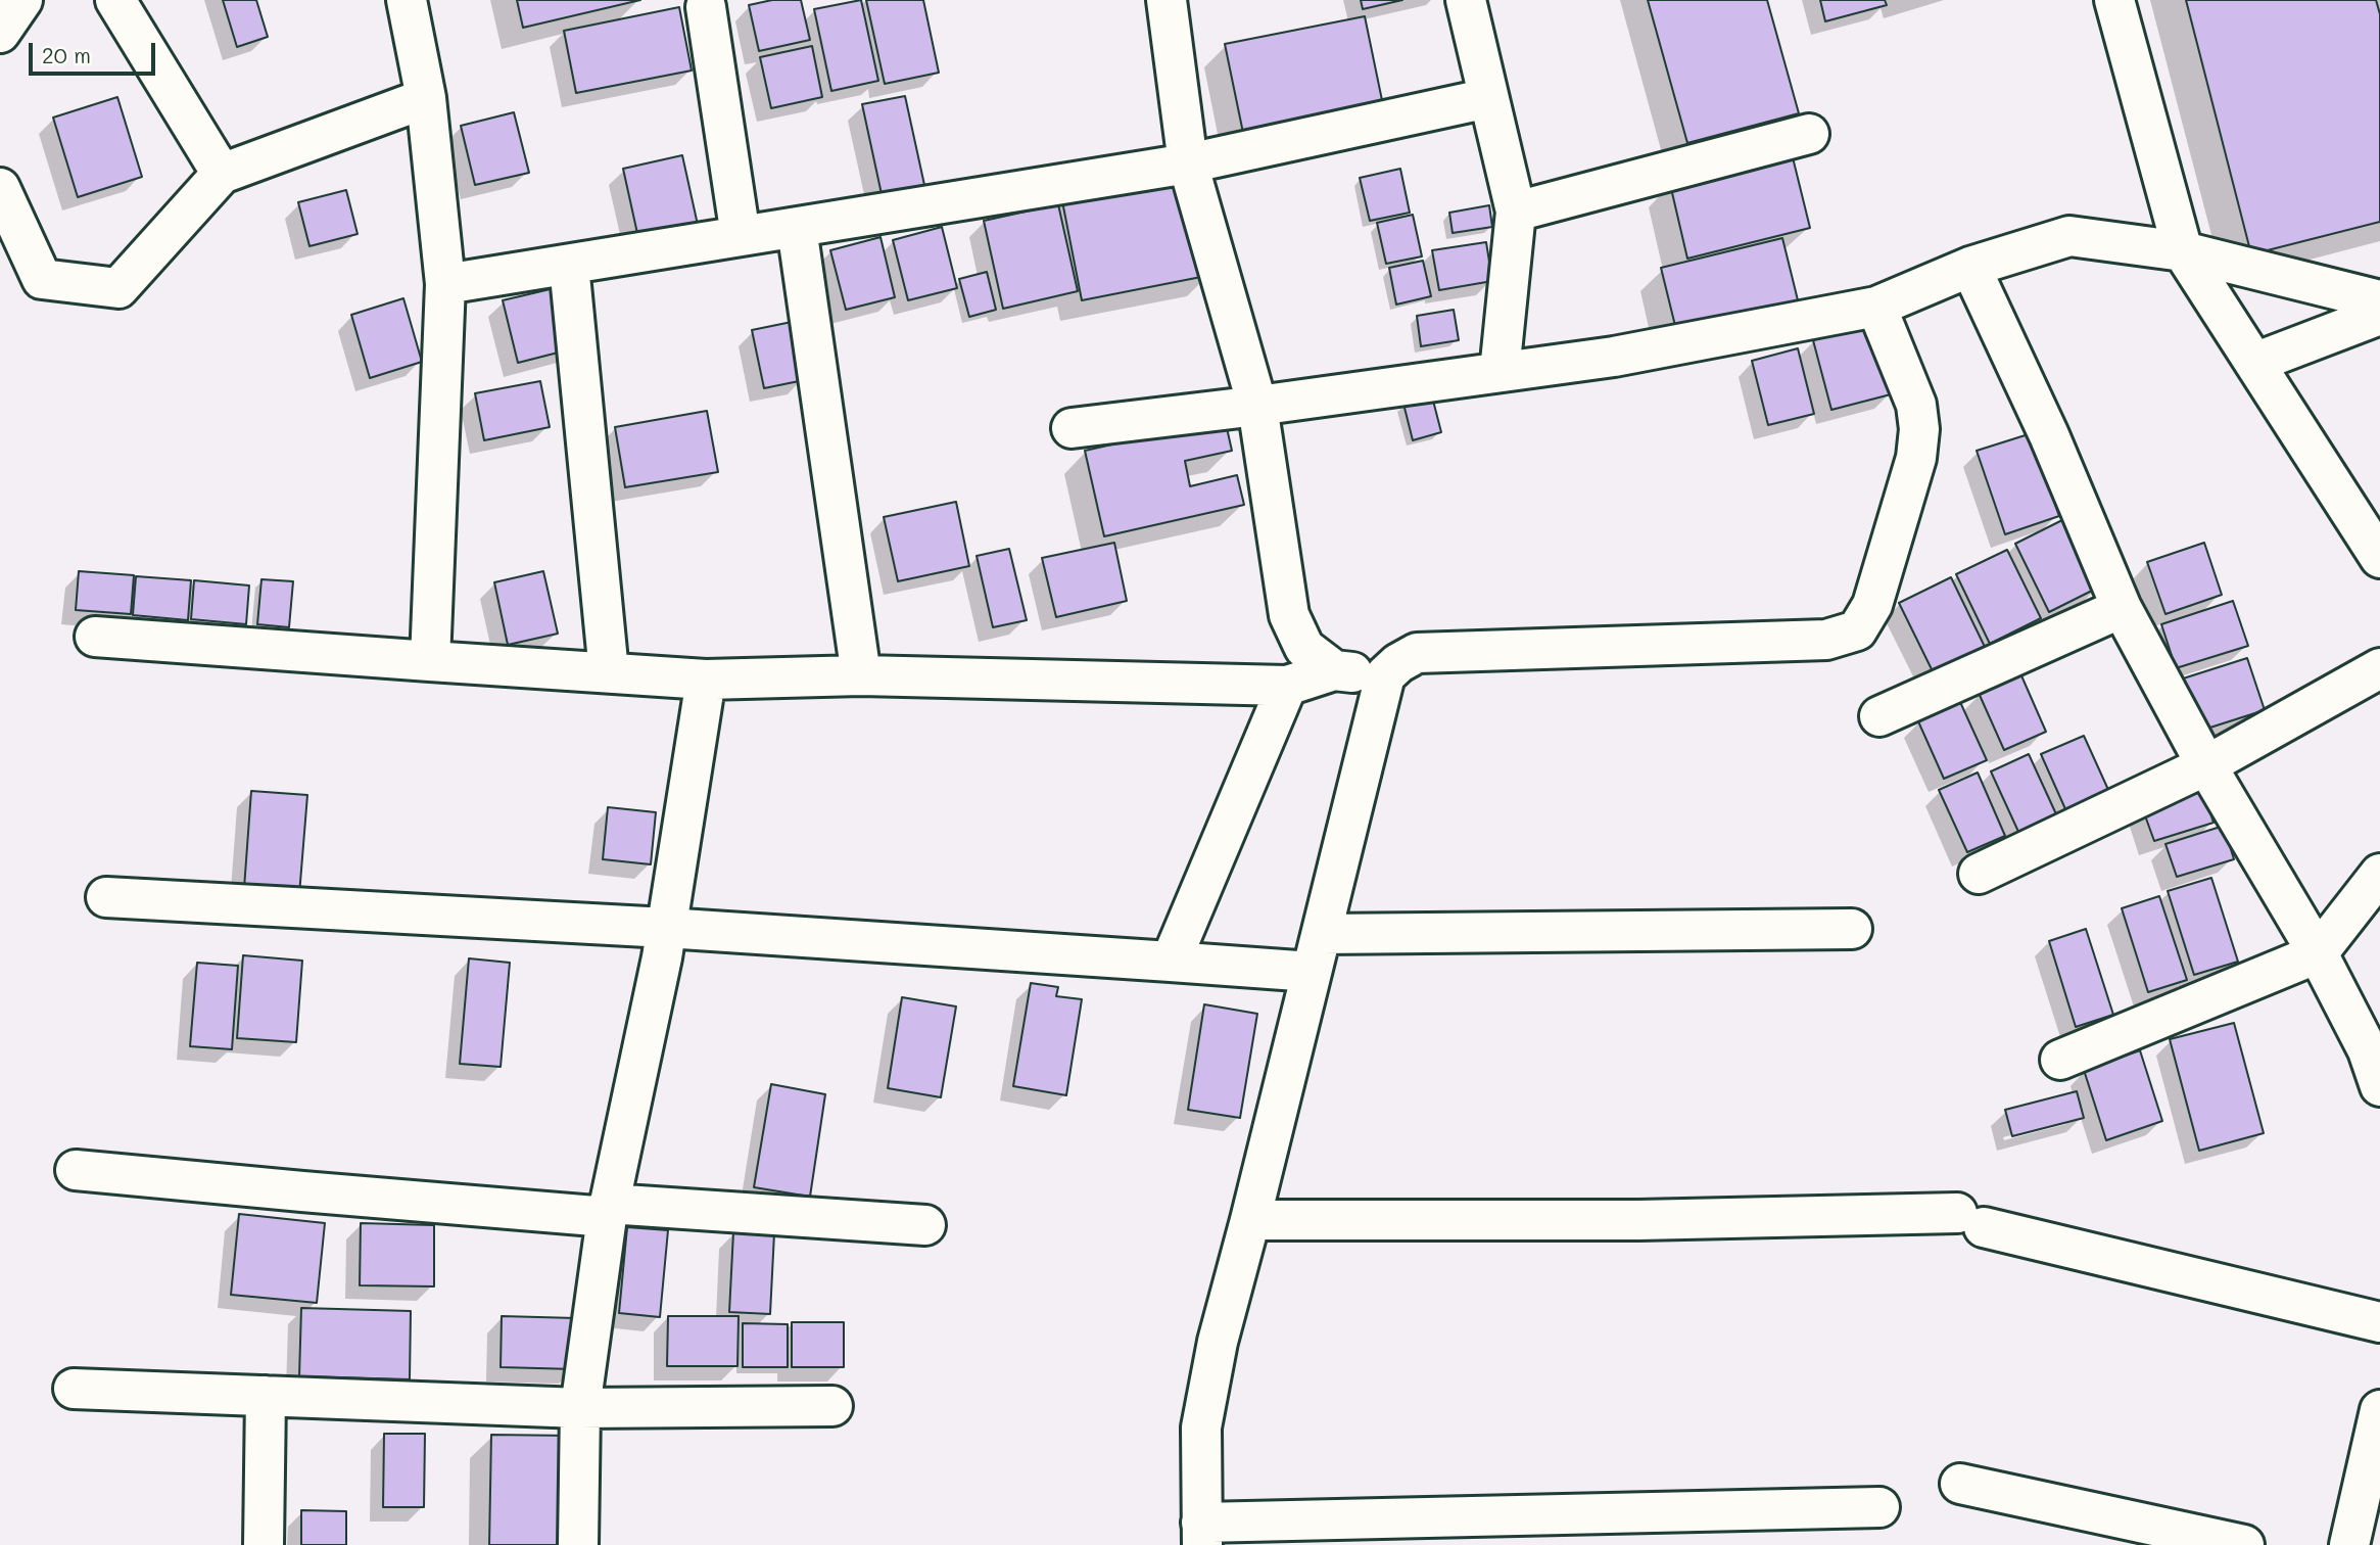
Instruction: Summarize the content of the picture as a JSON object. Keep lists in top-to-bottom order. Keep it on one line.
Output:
{"scale_bar":"20 m"}
